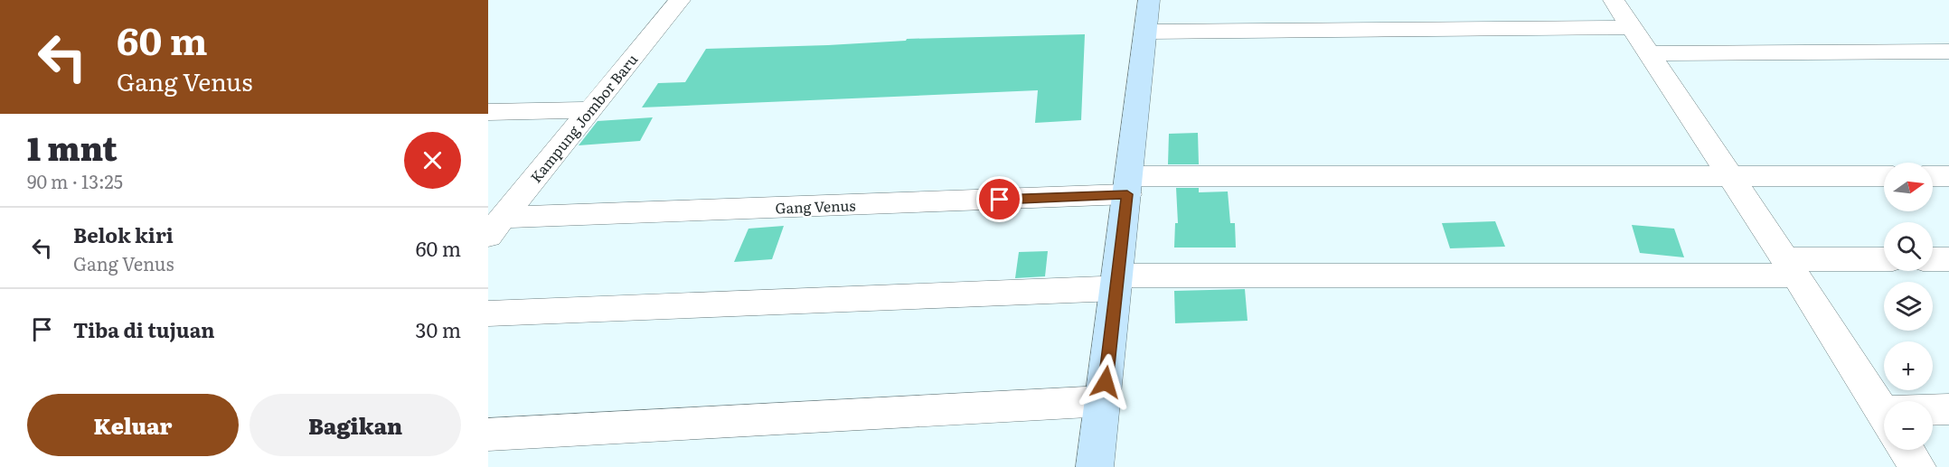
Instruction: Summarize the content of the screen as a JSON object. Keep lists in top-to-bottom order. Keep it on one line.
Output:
{"streets":{"street":["Kampung Jombor Baru","Gang Venus"]},"crossings":[["Kampung Jombor Baru","Gang Venus"]],"north":"right","page":{"turn":["60 m","Gang Venus"],"heading":["1 mnt","90 m · 13:25"],"map_buttons":["+","−"],"list":[{"name":"Belok kiri","note":"Gang Venus","value":"60 m"},{"name":"Tiba di tujuan","value":"30 m"}],"buttons":["Keluar","Bagikan"]}}
